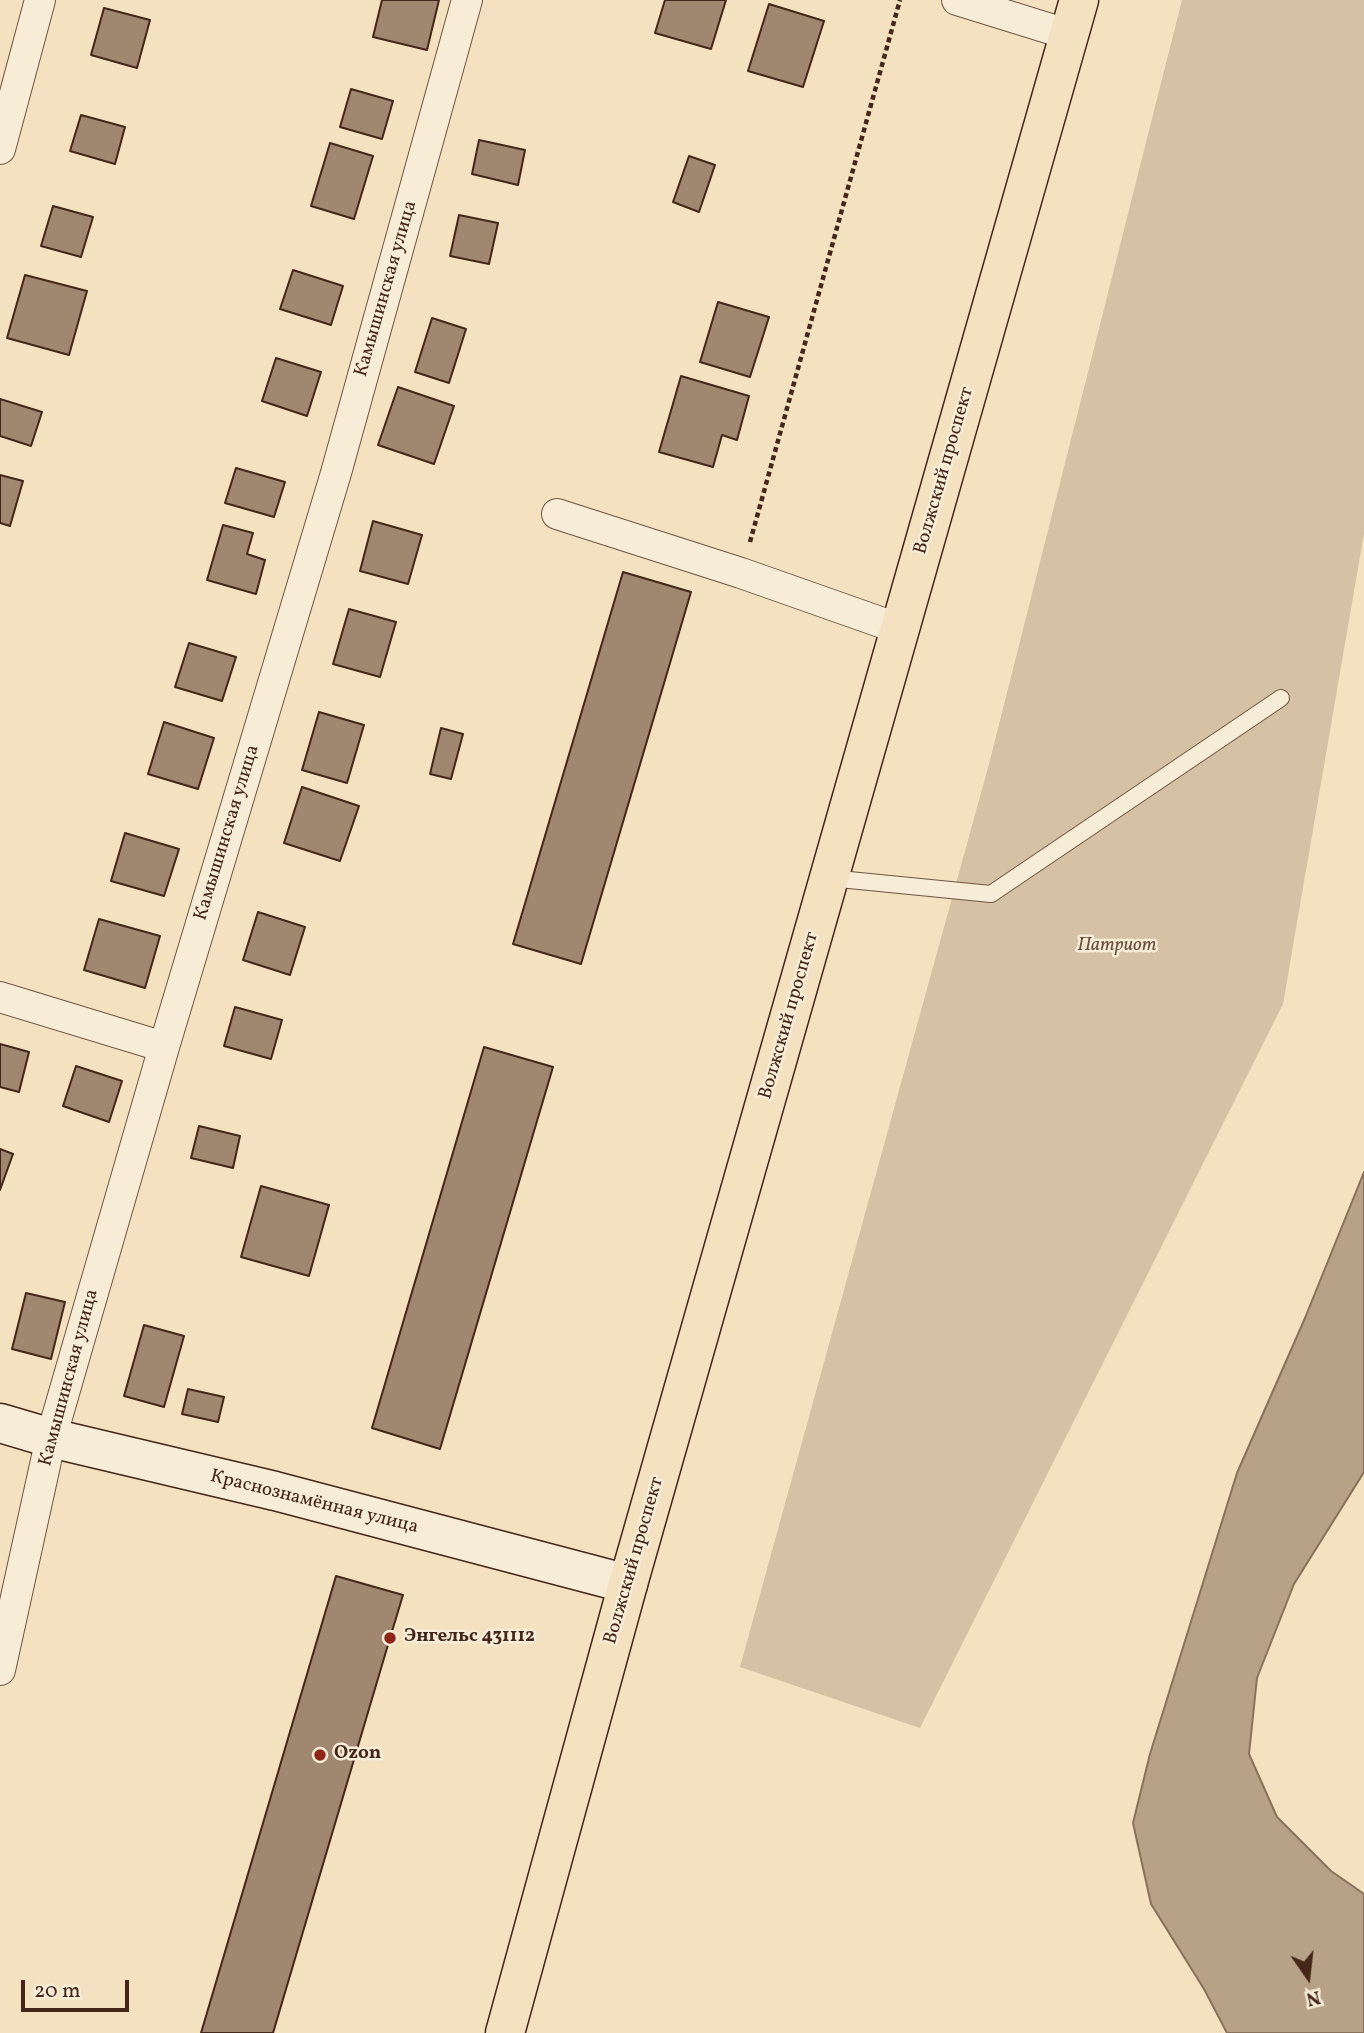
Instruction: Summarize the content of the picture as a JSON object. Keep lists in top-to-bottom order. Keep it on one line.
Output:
{"streets":{"main road":["Волжский проспект"],"street":["Камышинская улица","Краснознамённая улица"]},"crossings":[["Камышинская улица","Краснознамённая улица"],["Волжский проспект","Краснознамённая улица"]],"parks":["Патриот"],"places":["Энгельс 431112","Ozon"],"scale_bar":"20 m","north":"bottom"}
